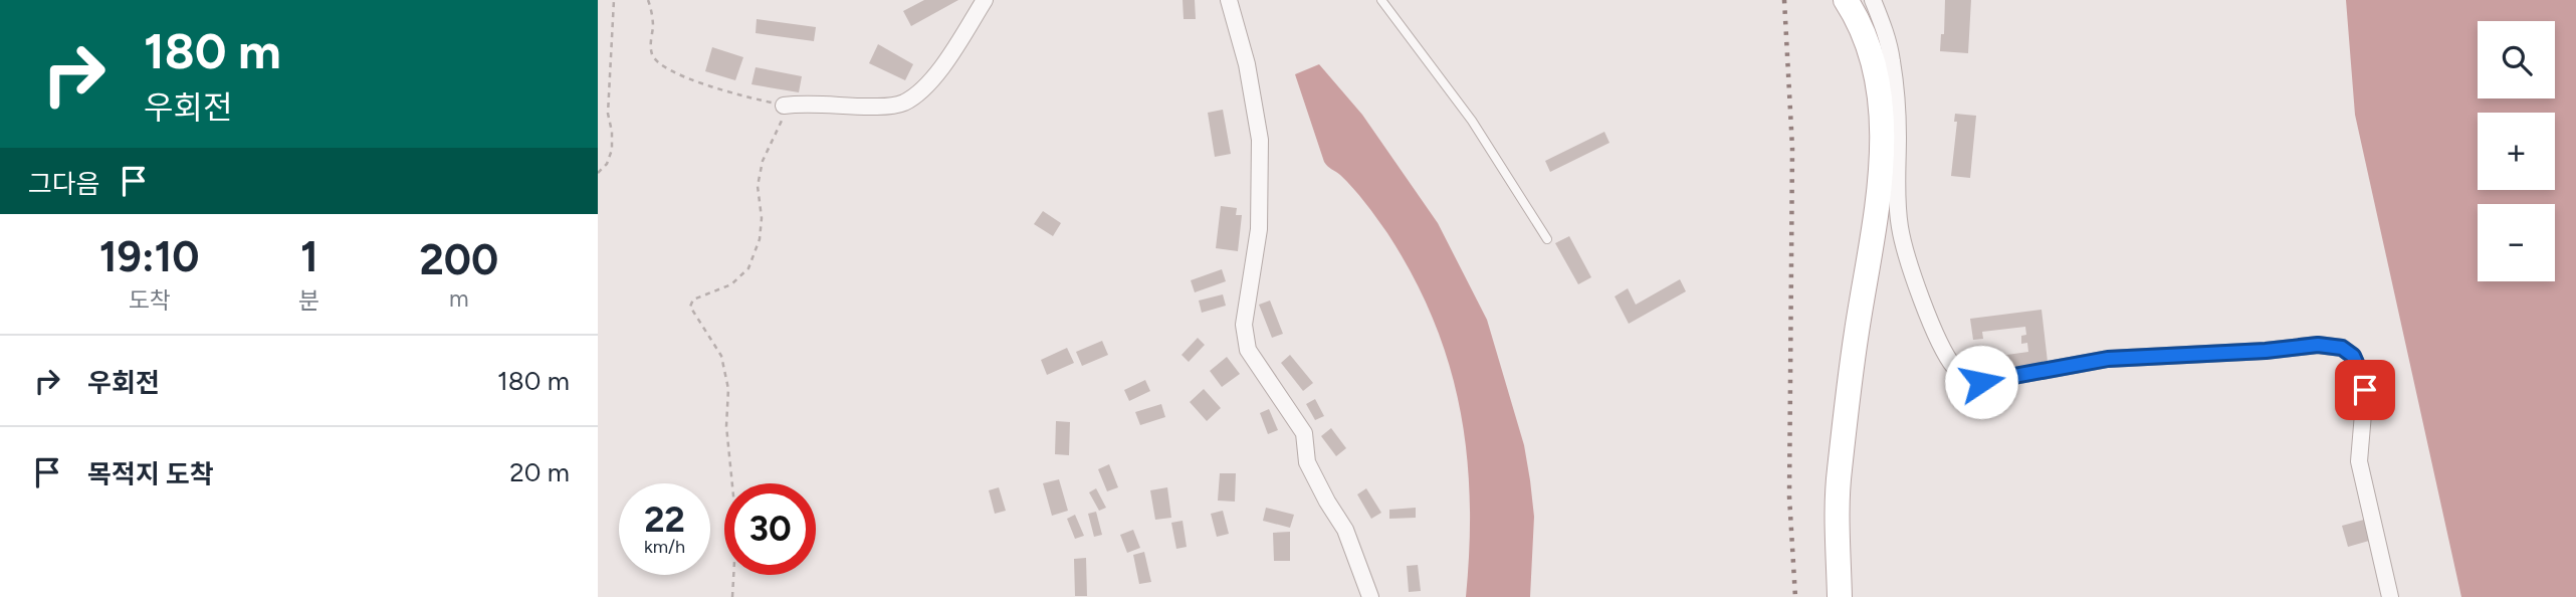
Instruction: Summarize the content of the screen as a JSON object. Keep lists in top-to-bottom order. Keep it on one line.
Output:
{"page":{"turn":["180 m","우회전"],"map_buttons":["+","−"],"then":"그다음","eta":["19:10","도착","1","분","200","m"],"list":[{"name":"우회전","value":"180 m"},{"name":"목적지 도착","value":"20 m"}],"speed":"22 km/h","limit":"30"}}
